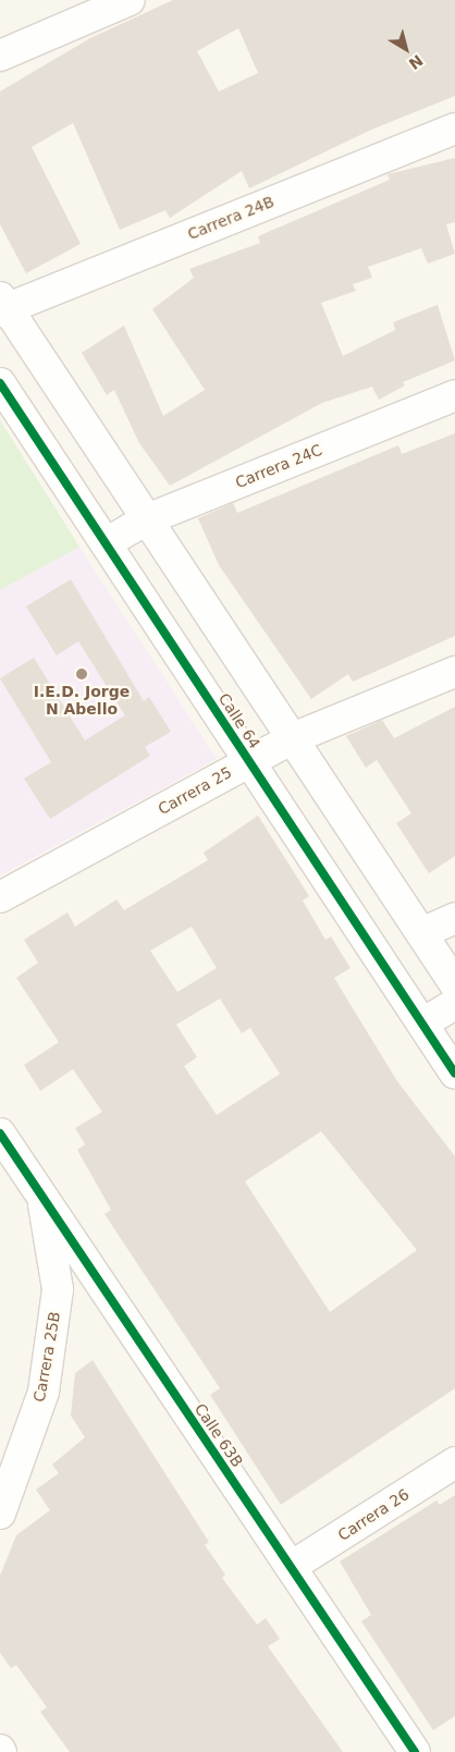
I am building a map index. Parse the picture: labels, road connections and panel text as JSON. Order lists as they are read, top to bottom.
{
  "streets": {
    "street": [
      "Carrera 24B",
      "Carrera 24C",
      "Calle 64",
      "Carrera 25",
      "Carrera 25B",
      "Calle 63B",
      "Carrera 26"
    ]
  },
  "crossings": [
    ["Carrera 24C", "Calle 64"],
    ["Calle 64", "Carrera 25"],
    ["Carrera 25B", "Calle 63B"],
    ["Calle 63B", "Carrera 26"]
  ],
  "places": ["I.E.D. Jorge N Abello"],
  "north": "bottom right"
}
